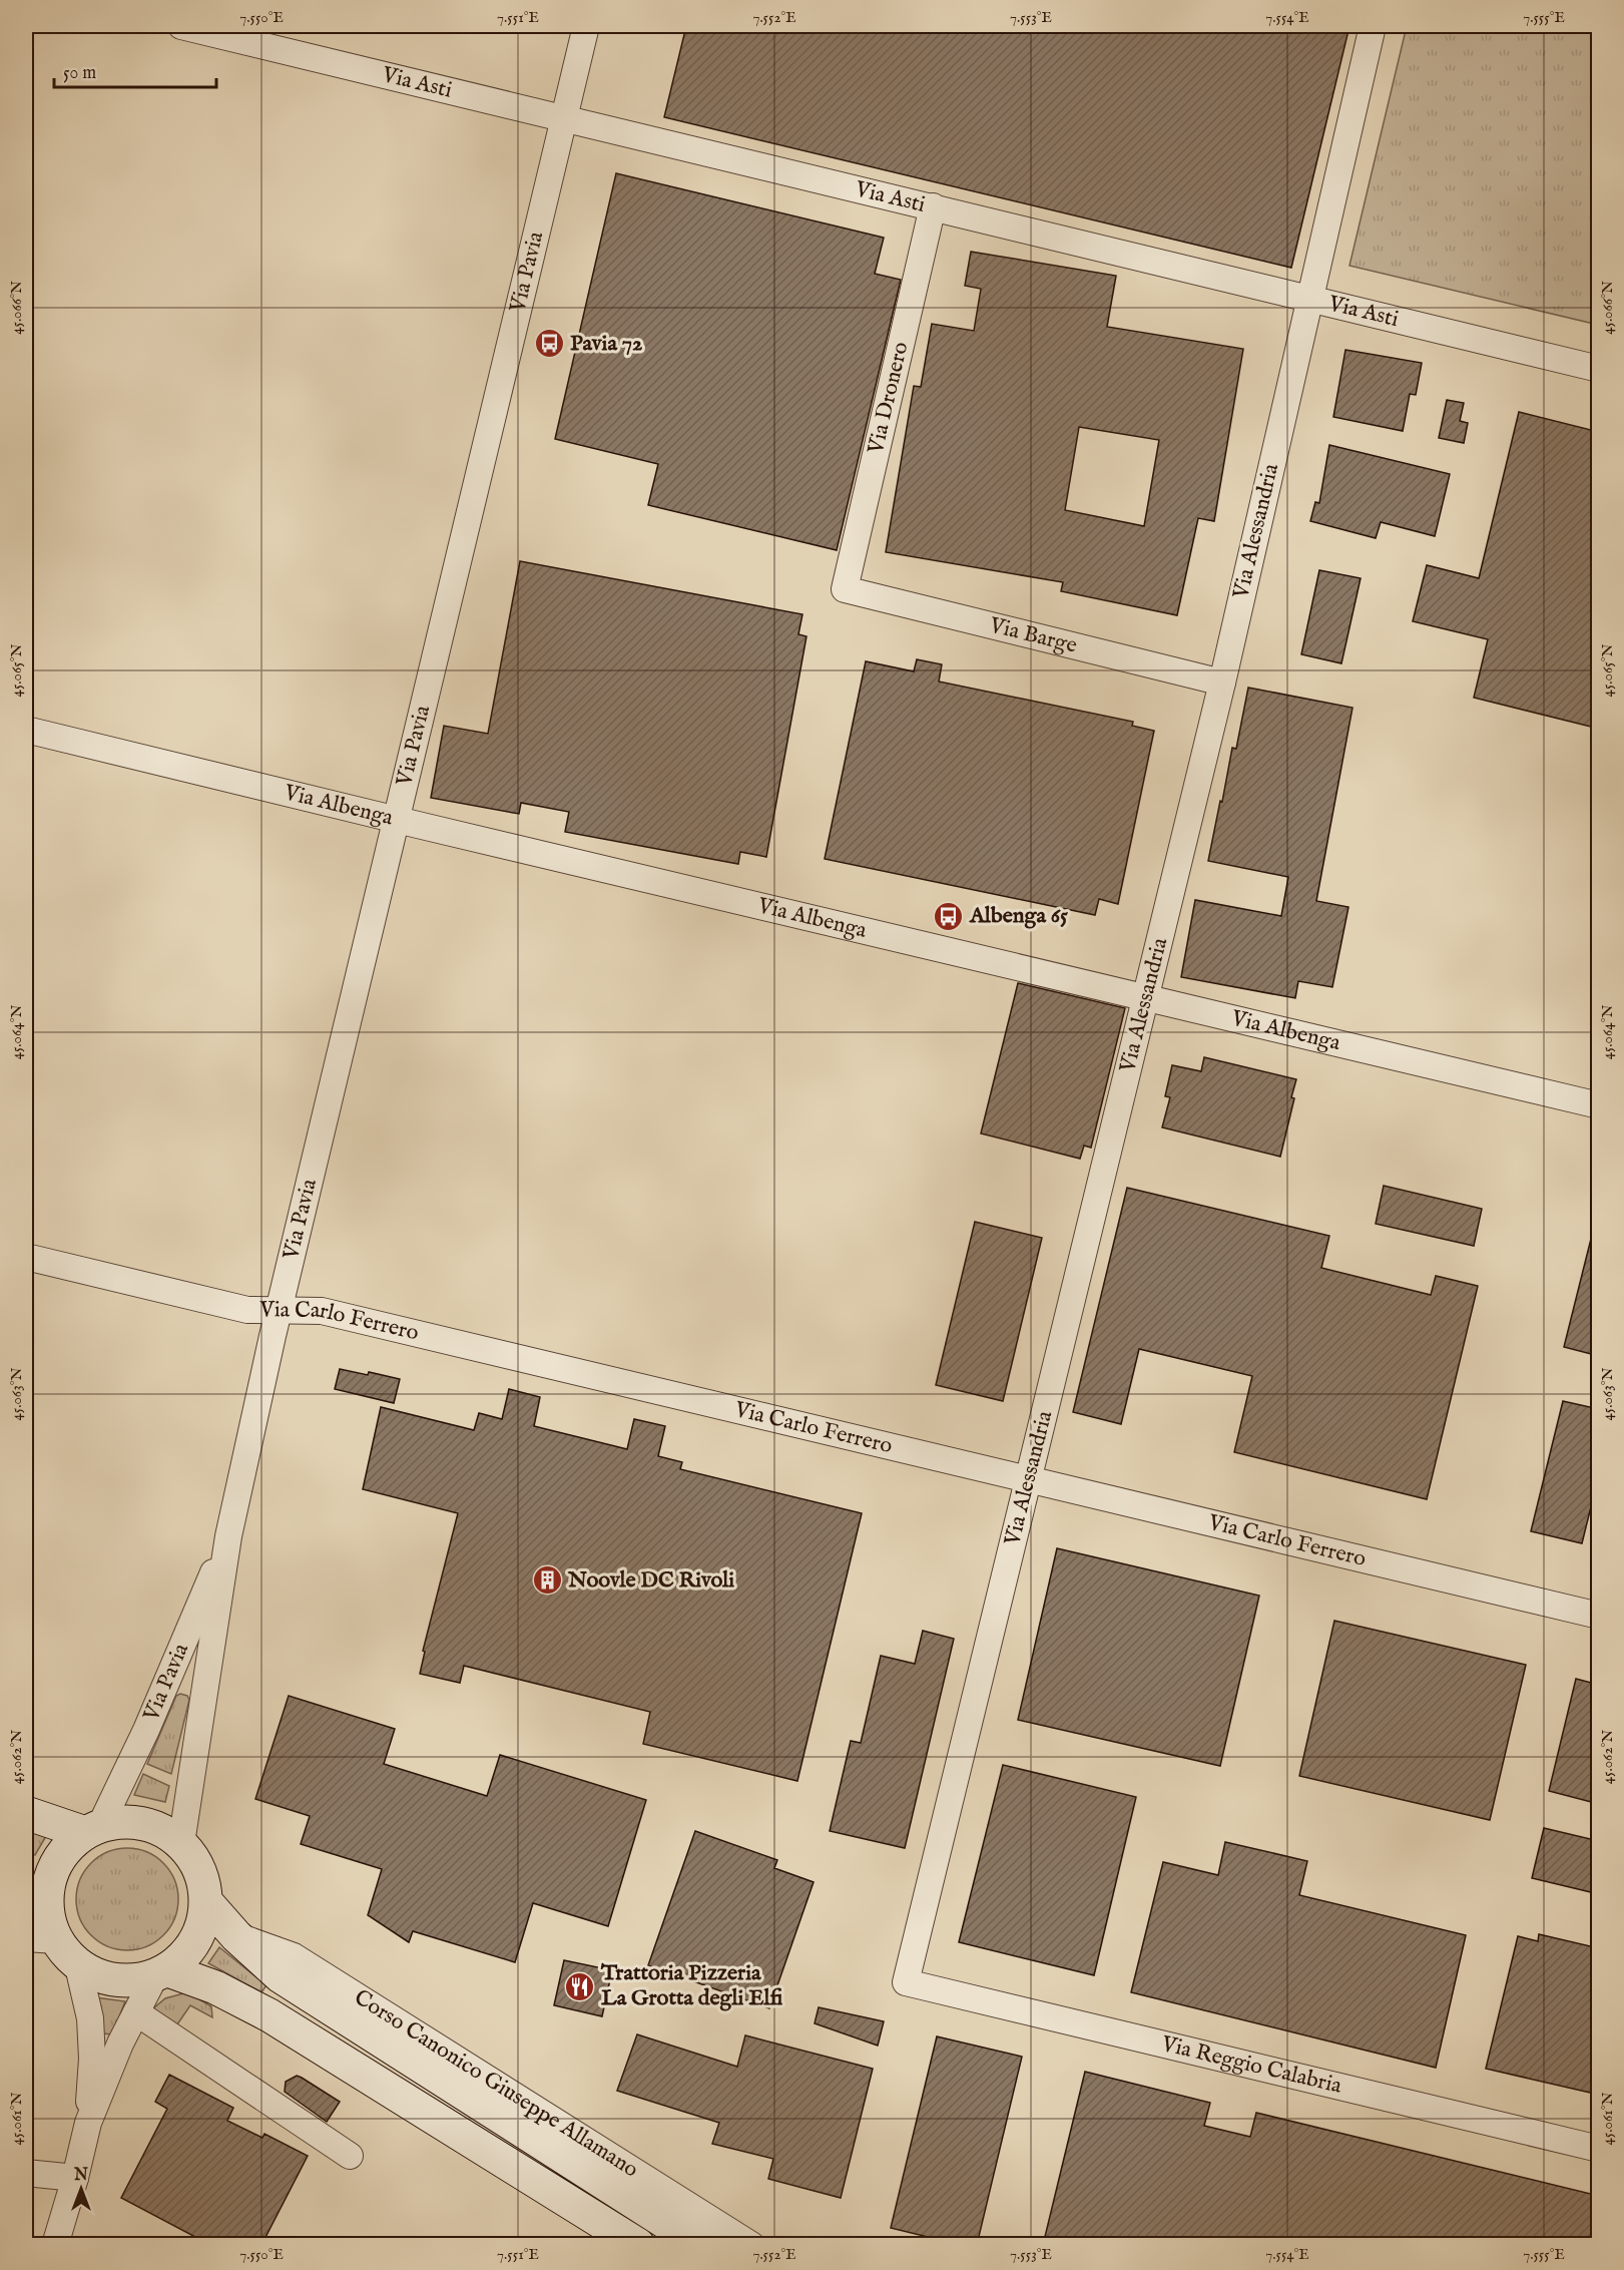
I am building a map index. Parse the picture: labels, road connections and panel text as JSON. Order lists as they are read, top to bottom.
{
  "streets": {
    "main road": ["Corso Canonico Giuseppe Allamano"],
    "street": [
      "Via Asti",
      "Via Pavia",
      "Via Dronero",
      "Via Alessandria",
      "Via Barge",
      "Via Albenga",
      "Via Carlo Ferrero",
      "Via Reggio Calabria"
    ]
  },
  "crossings": [
    ["Via Asti", "Via Pavia"],
    ["Via Asti", "Via Dronero"],
    ["Via Asti", "Via Alessandria"],
    ["Via Pavia", "Via Albenga"],
    ["Via Pavia", "Via Carlo Ferrero"],
    ["Via Pavia", "Corso Canonico Giuseppe Allamano"],
    ["Via Dronero", "Via Barge"],
    ["Via Alessandria", "Via Barge"],
    ["Via Alessandria", "Via Albenga"],
    ["Via Alessandria", "Via Carlo Ferrero"],
    ["Via Alessandria", "Via Reggio Calabria"]
  ],
  "places": {
    "bus stop": ["Pavia 72", "Albenga 65"],
    "building": ["Noovle DC Rivoli"],
    "restaurant": ["Trattoria Pizzeria La Grotta degli Elfi"]
  },
  "scale_bar": "50 m",
  "north": "top",
  "coordinates": [
    "7.550°E",
    "7.551°E",
    "7.552°E",
    "7.553°E",
    "7.554°E",
    "7.555°E",
    "45.066°N",
    "45.065°N",
    "45.064°N",
    "45.063°N",
    "45.062°N",
    "45.061°N"
  ]
}
